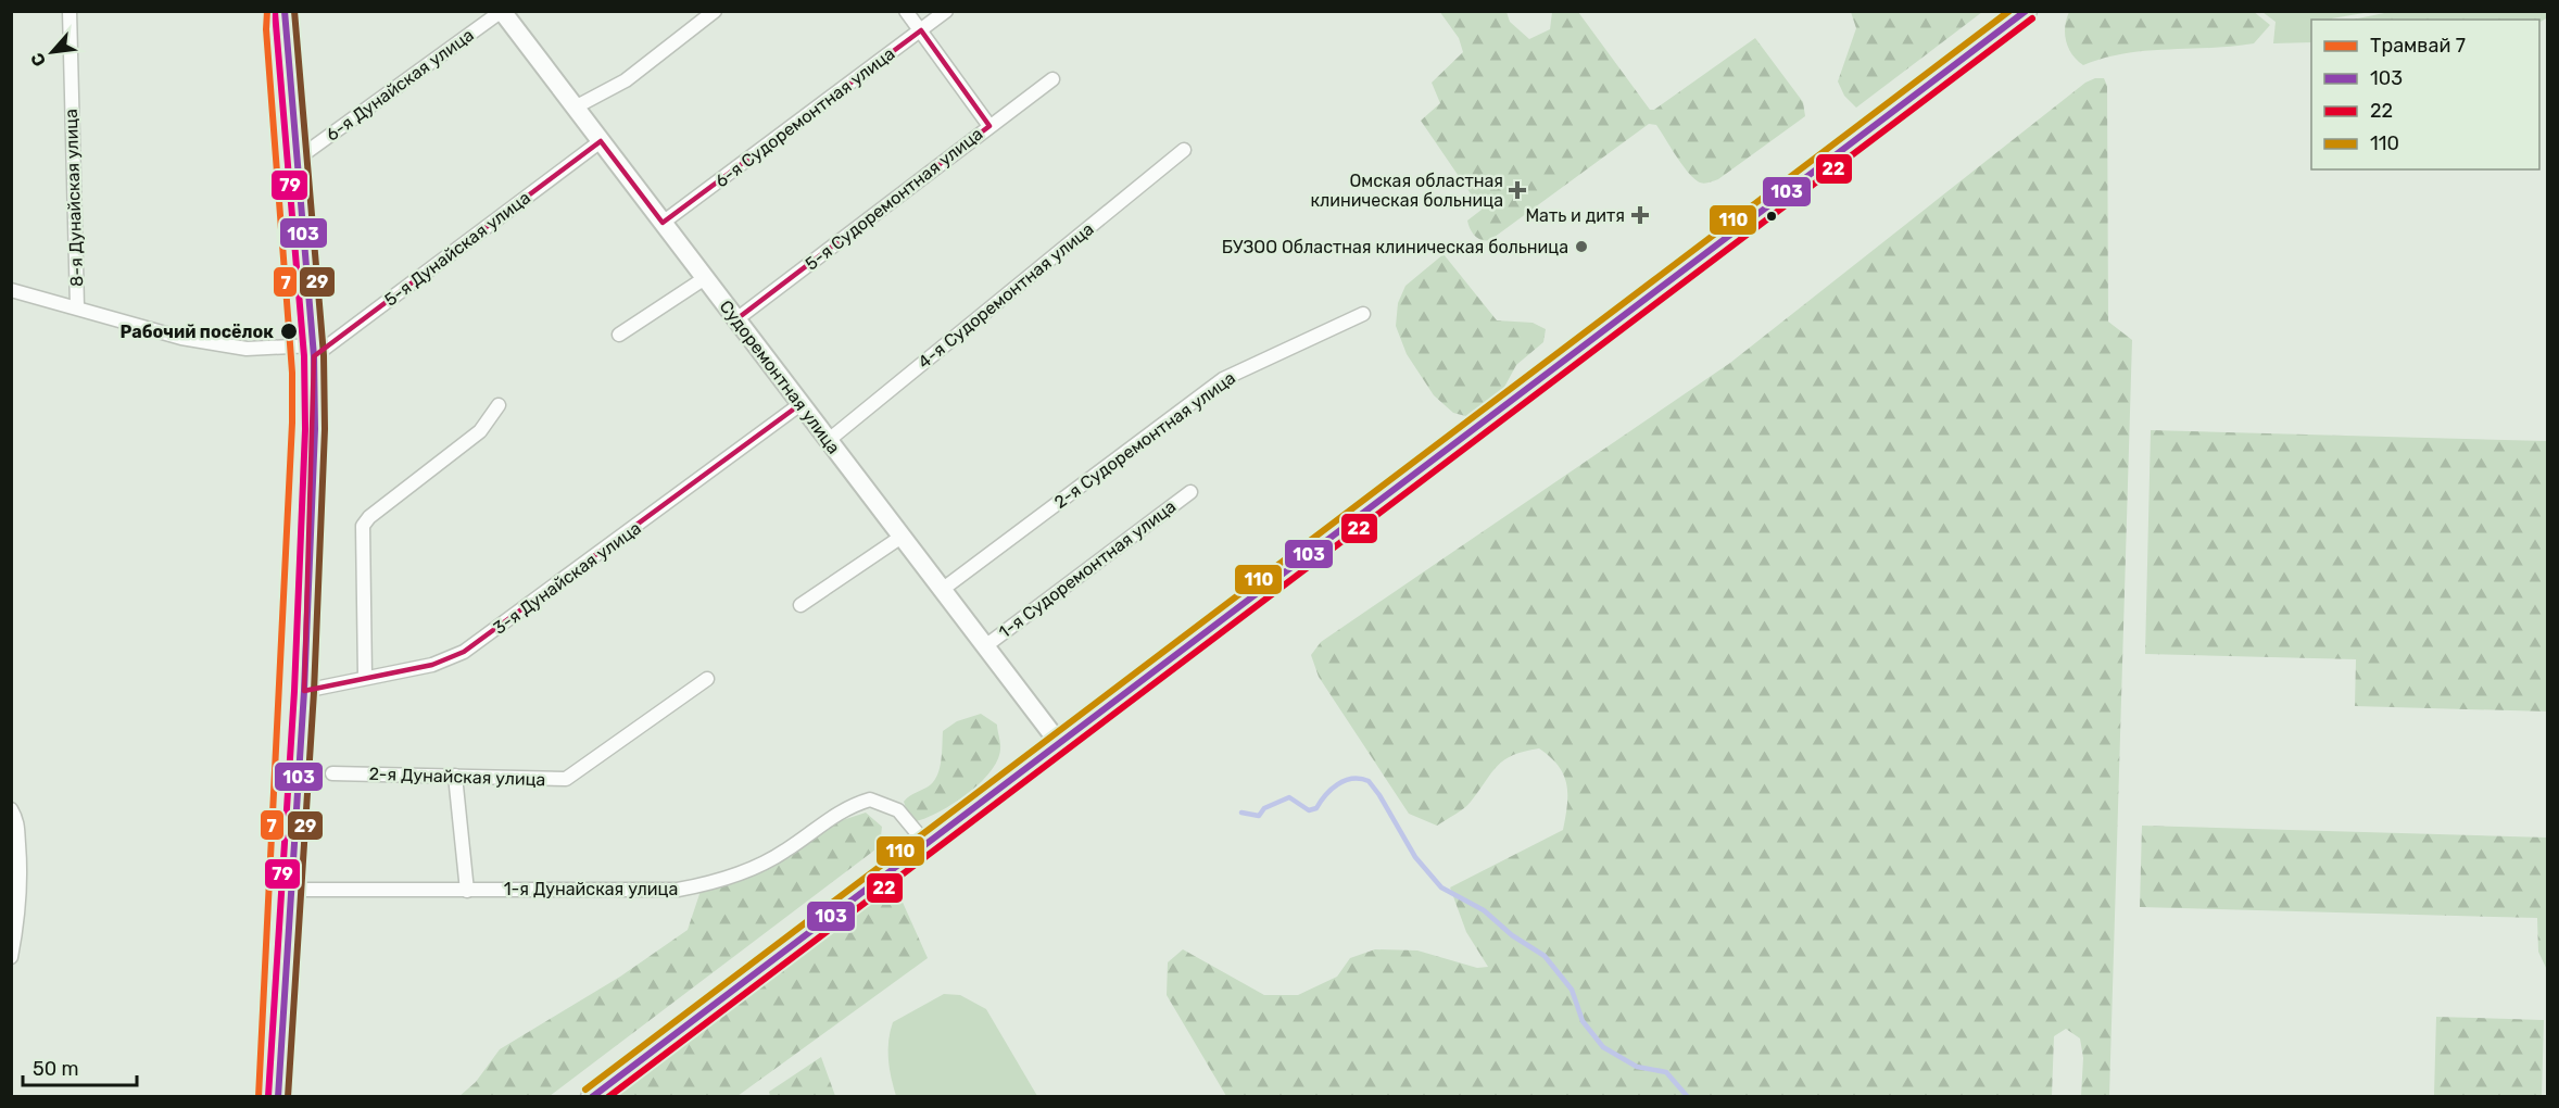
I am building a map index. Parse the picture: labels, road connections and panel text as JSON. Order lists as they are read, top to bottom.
{
  "streets": {
    "street": [
      "6-я Дунайская улица",
      "6-я Судоремонтная улица",
      "8-я Дунайская улица",
      "5-я Судоремонтная улица",
      "5-я Дунайская улица",
      "4-я Судоремонтная улица",
      "Судоремонтная улица",
      "2-я Судоремонтная улица",
      "1-я Судоремонтная улица",
      "3-я Дунайская улица",
      "2-я Дунайская улица",
      "1-я Дунайская улица"
    ]
  },
  "crossings": [
    ["6-я Дунайская улица", "Судоремонтная улица"],
    ["6-я Судоремонтная улица", "Судоремонтная улица"],
    ["5-я Судоремонтная улица", "Судоремонтная улица"],
    ["5-я Дунайская улица", "Судоремонтная улица"],
    ["4-я Судоремонтная улица", "Судоремонтная улица"],
    ["Судоремонтная улица", "2-я Судоремонтная улица"],
    ["Судоремонтная улица", "1-я Судоремонтная улица"],
    ["Судоремонтная улица", "3-я Дунайская улица"]
  ],
  "places": {
    "health": ["Омская областная клиническая больница", "Мать и дитя"],
    "other": ["БУЗОО Областная клиническая больница", "Рабочий посёлок"]
  },
  "lines": [
    "tram line 7",
    "transit line 103",
    "transit line 110",
    "transit line 29",
    "transit line 79",
    "transit line 22"
  ],
  "legend": [
    "Трамвай 7",
    "103",
    "22",
    "110"
  ],
  "scale_bar": "50 m",
  "north": "bottom left"
}
